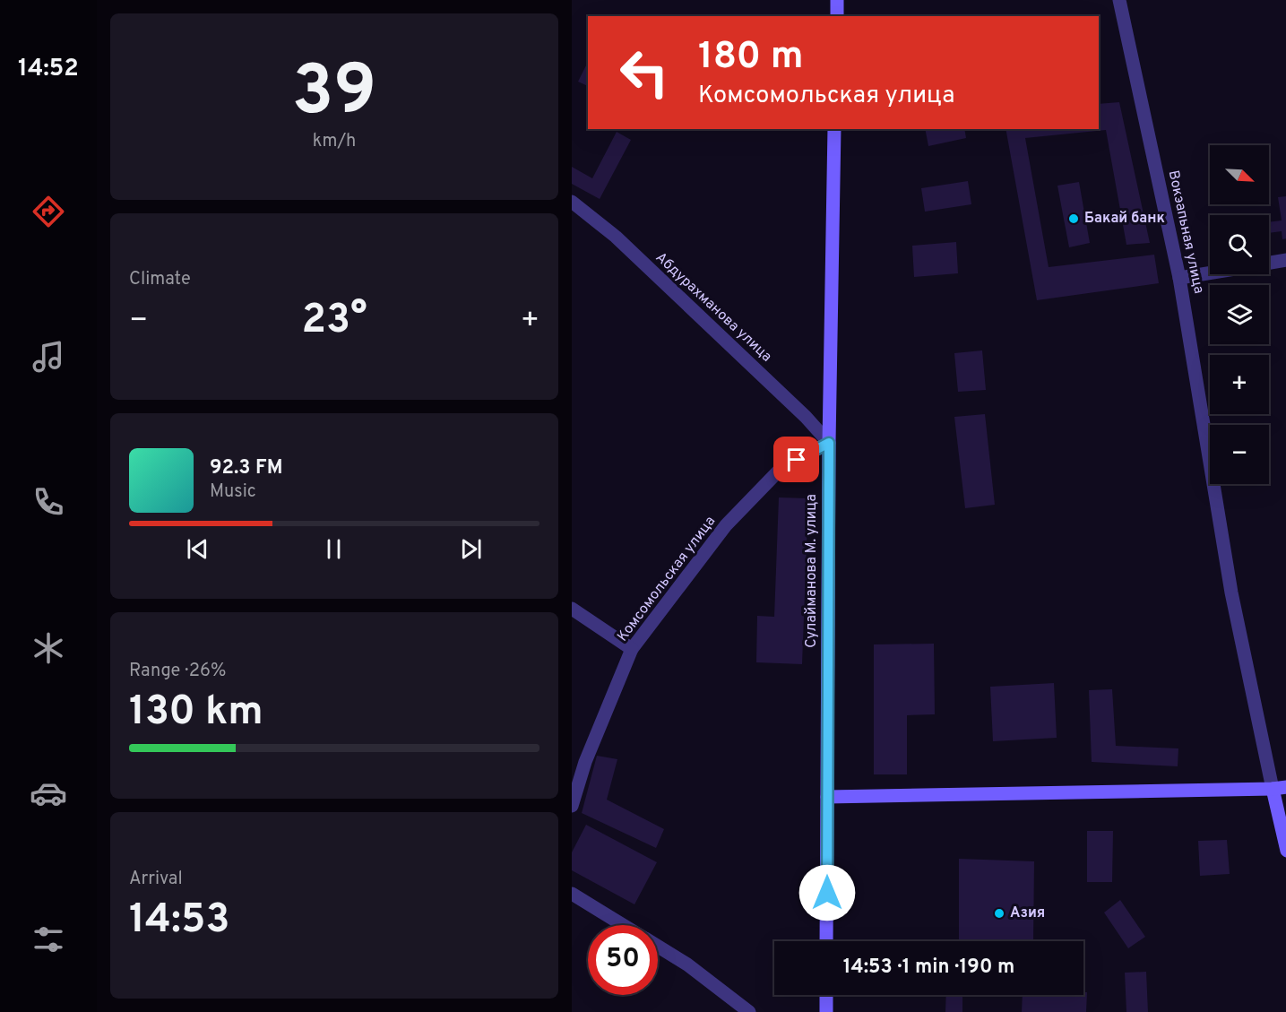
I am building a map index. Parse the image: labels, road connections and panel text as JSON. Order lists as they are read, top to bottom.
{
  "streets": {
    "main road": ["Сулайманова М. улица"],
    "street": ["Вокэапьная улица", "Абдурахманова улица", "Комсомольская улица"]
  },
  "crossings": [
    ["Абдурахманова улица", "Сулайманова М. улица"],
    ["Абдурахманова улица", "Комсомольская улица"],
    ["Сулайманова М. улица", "Комсомольская улица"]
  ],
  "places": ["Бакай банк", "Азия"],
  "north": "bottom right",
  "page": {
    "tabs": "14:52",
    "tile": [
      ["39", "km/h"],
      "Climate",
      ["Range · 26%", "130 km"],
      ["Arrival", "14:53"]
    ],
    "turn": ["180 m", "Комсомольская улица"],
    "map_buttons": ["+", "−"],
    "heat": ["−", "23°", "+"],
    "song": ["92.3 FM", "Music"],
    "limit": "50",
    "trip": "14:53 · 1 min · 190 m"
  }
}
